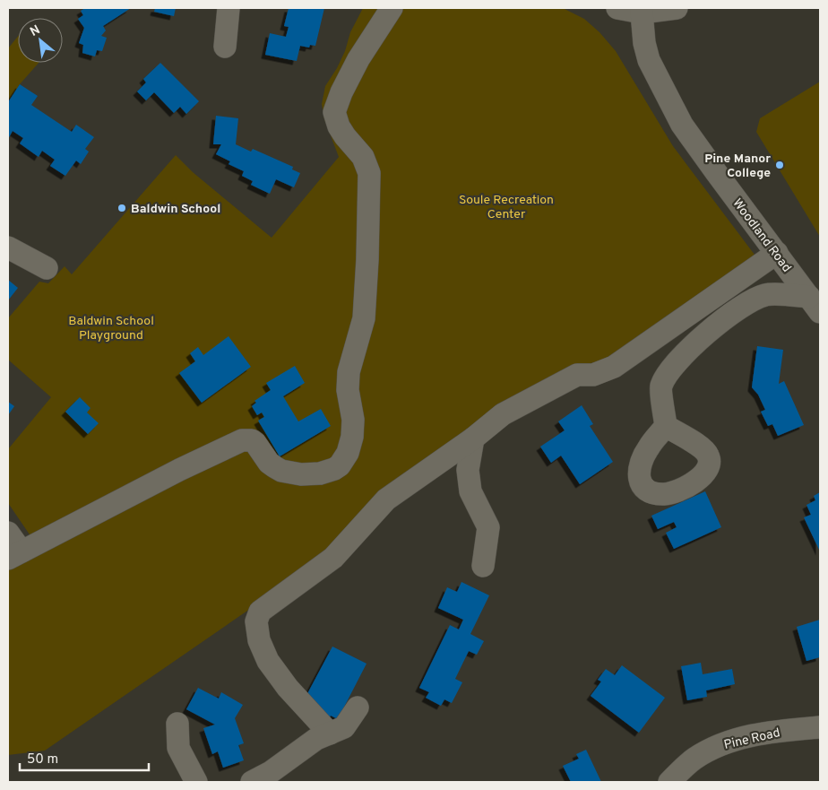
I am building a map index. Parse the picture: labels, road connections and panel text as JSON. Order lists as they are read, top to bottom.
{
  "streets": {
    "street": ["Woodland Road", "Pine Road"]
  },
  "parks": ["Soule Recreation Center", "Baldwin School Playground"],
  "places": ["Pine Manor College", "Baldwin School"],
  "scale_bar": "50 m",
  "north": "top left"
}
